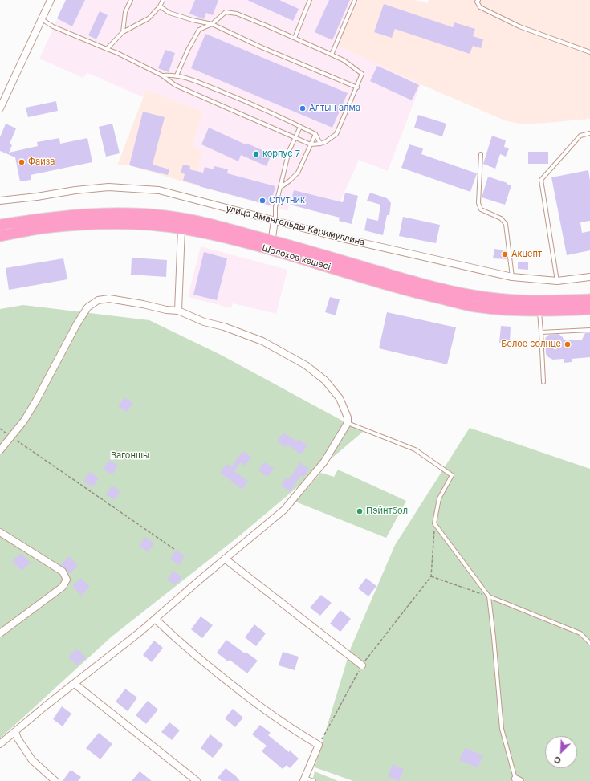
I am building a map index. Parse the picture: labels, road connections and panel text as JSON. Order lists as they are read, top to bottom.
{
  "streets": {
    "highway": ["Шолохов көшесі"],
    "street": ["улица Амангельды Каримуллина"]
  },
  "parks": ["Вагоншы"],
  "places": [
    "Алтын алма",
    "корпус 7",
    "Фаиза",
    "Спутник",
    "Акцепт",
    "Белое солнце",
    "Пэйнтбол"
  ],
  "north": "bottom left"
}
